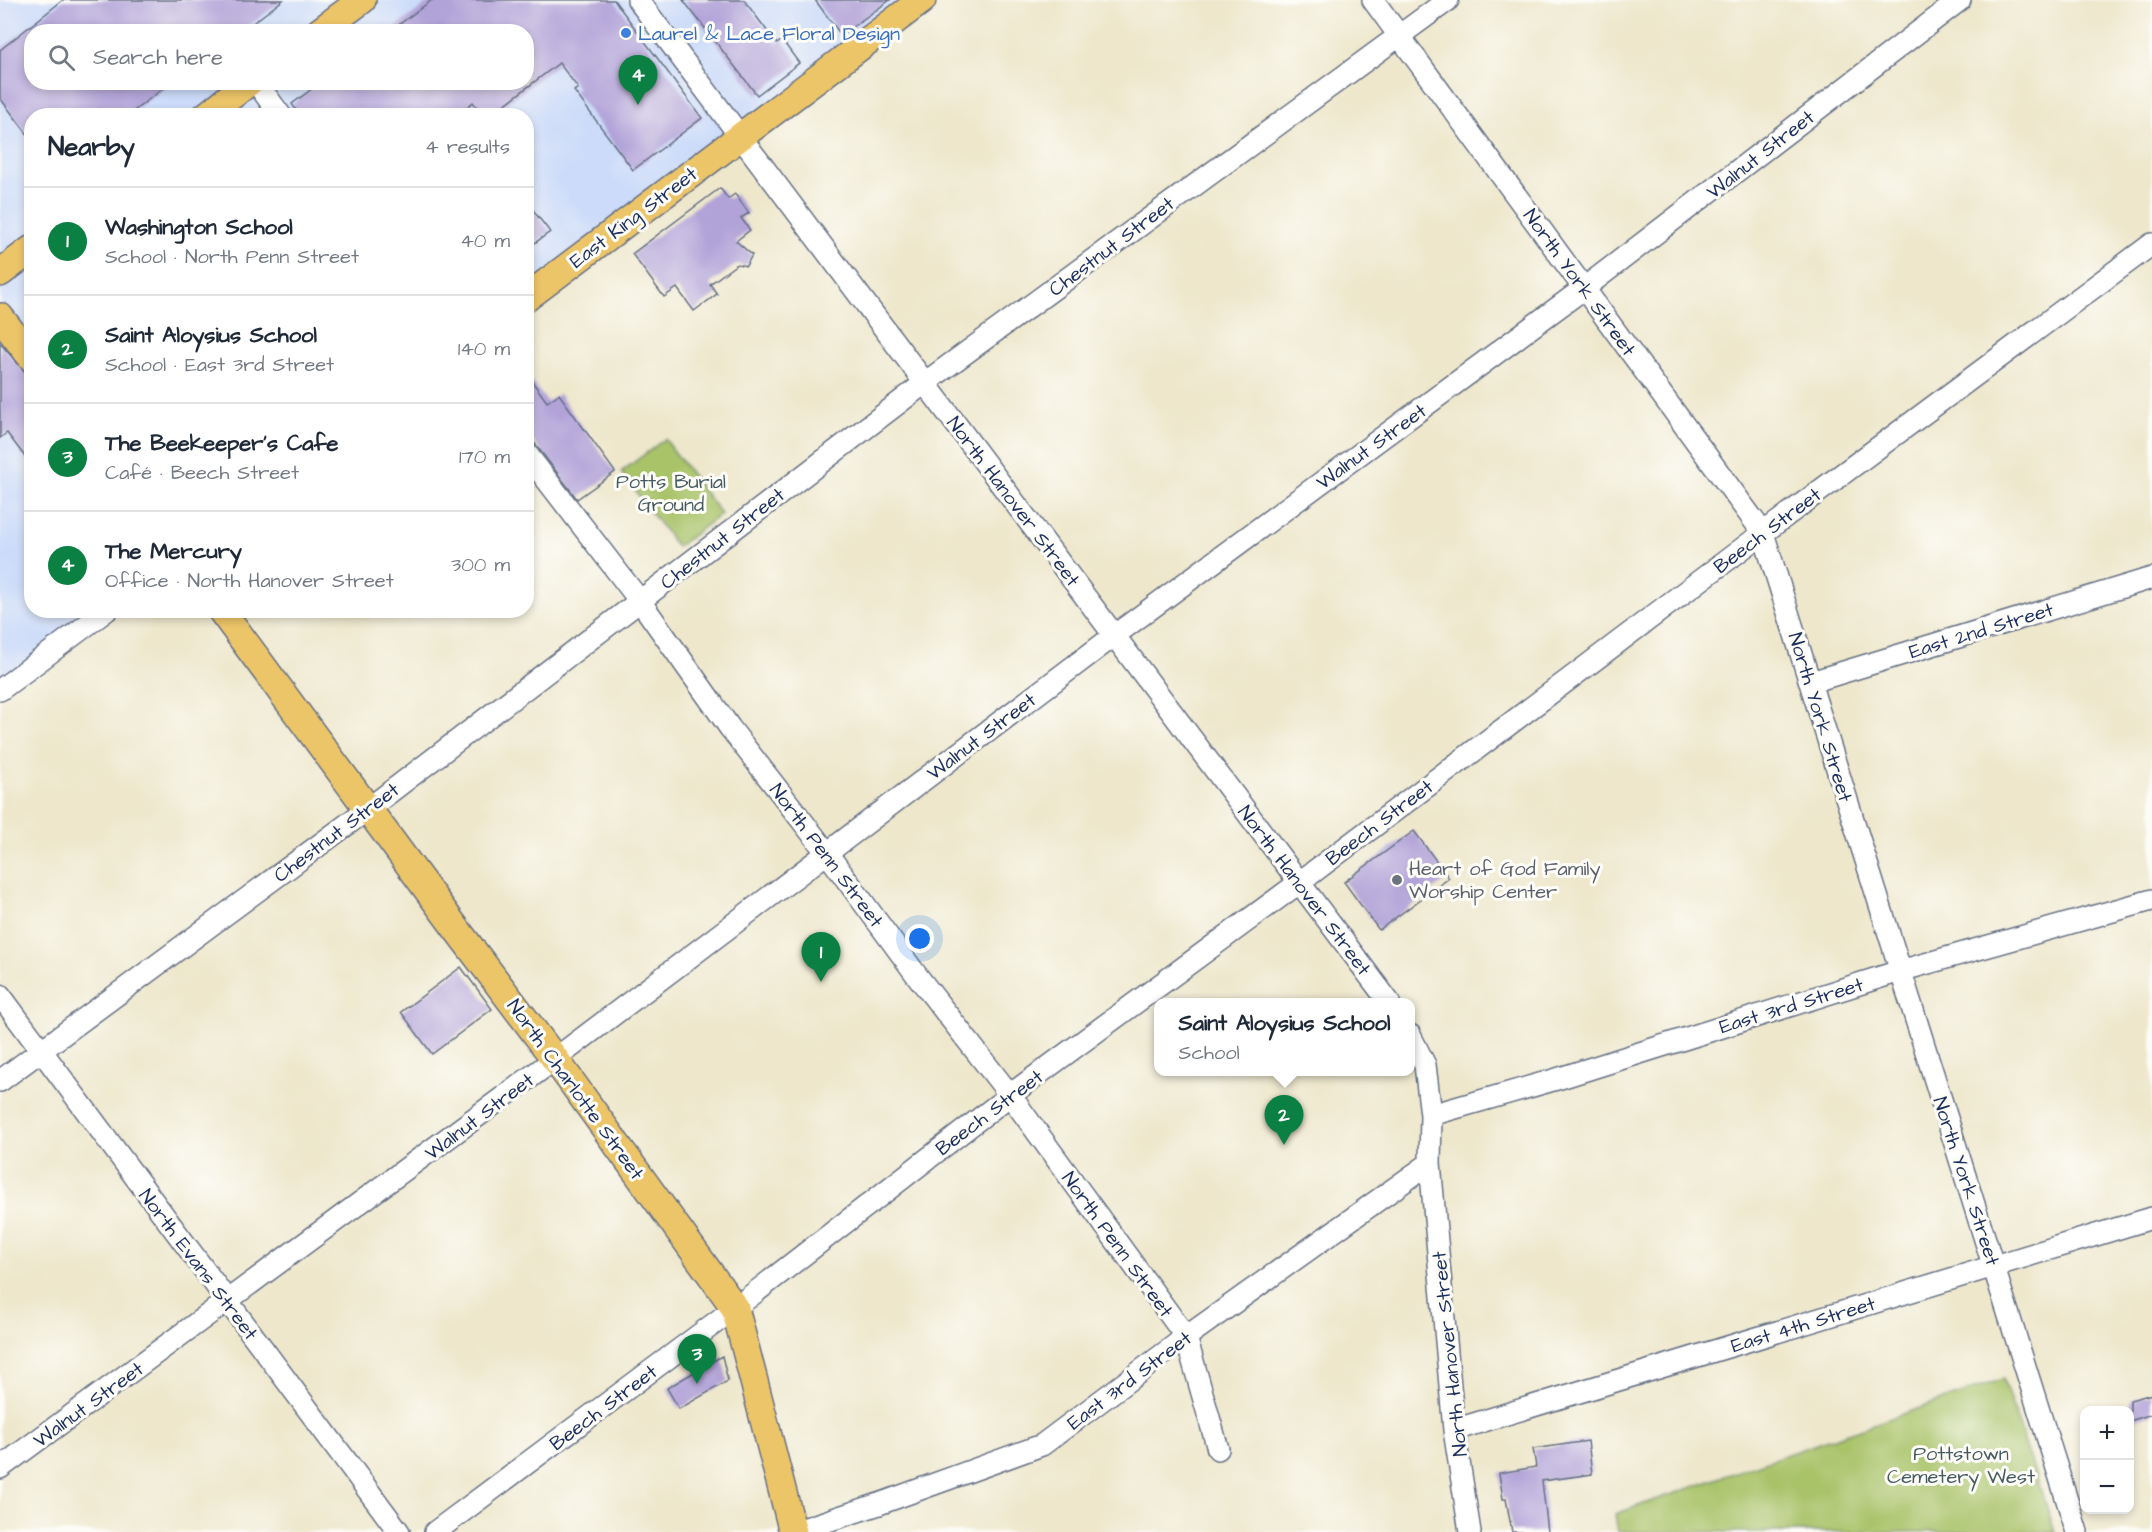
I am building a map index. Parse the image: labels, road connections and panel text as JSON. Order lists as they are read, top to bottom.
{
  "streets": {
    "main road": ["East King Street", "North Charlotte Street"],
    "street": [
      "Walnut Street",
      "Chestnut Street",
      "North York Street",
      "North Hanover Street",
      "Beech Street",
      "East 2nd Street",
      "North Penn Street",
      "East 3rd Street",
      "North Evans Street",
      "East 4th Street"
    ]
  },
  "crossings": [
    ["Walnut Street", "North York Street"],
    ["Walnut Street", "North Hanover Street"],
    ["Walnut Street", "North Penn Street"],
    ["Walnut Street", "North Charlotte Street"],
    ["Walnut Street", "North Evans Street"],
    ["East King Street", "North Hanover Street"],
    ["Chestnut Street", "North York Street"],
    ["Chestnut Street", "North Hanover Street"],
    ["Chestnut Street", "North Penn Street"],
    ["Chestnut Street", "North Charlotte Street"],
    ["Chestnut Street", "North Evans Street"],
    ["North York Street", "Beech Street"],
    ["North York Street", "East 2nd Street"],
    ["North York Street", "East 3rd Street"],
    ["North York Street", "East 4th Street"],
    ["North Hanover Street", "Beech Street"],
    ["North Hanover Street", "East 3rd Street"],
    ["North Hanover Street", "East 4th Street"],
    ["Beech Street", "North Penn Street"],
    ["Beech Street", "North Charlotte Street"],
    ["North Penn Street", "East 3rd Street"],
    ["East 3rd Street", "North Charlotte Street"]
  ],
  "parks": ["Potts Burial Ground", "Pottstown Cemetery West"],
  "places": ["Laurel & Lace Floral Design", "Heart of God Family Worship Center"],
  "page": {
    "search": "Search here",
    "pins": [
      "4",
      "1",
      "2",
      "3"
    ],
    "heading": ["Nearby", "4 results"],
    "list": [
      {
        "mark": "1",
        "name": "Washington School",
        "note": "School · North Penn Street",
        "value": "40 m"
      },
      {
        "mark": "2",
        "name": "Saint Aloysius School",
        "note": "School · East 3rd Street",
        "value": "140 m"
      },
      {
        "mark": "3",
        "name": "The Beekeeper's Cafe",
        "note": "Café · Beech Street",
        "value": "170 m"
      },
      {
        "mark": "4",
        "name": "The Mercury",
        "note": "Office · North Hanover Street",
        "value": "300 m"
      }
    ],
    "popup": ["Saint Aloysius School", "School"],
    "map_buttons": ["+", "−"]
  }
}
